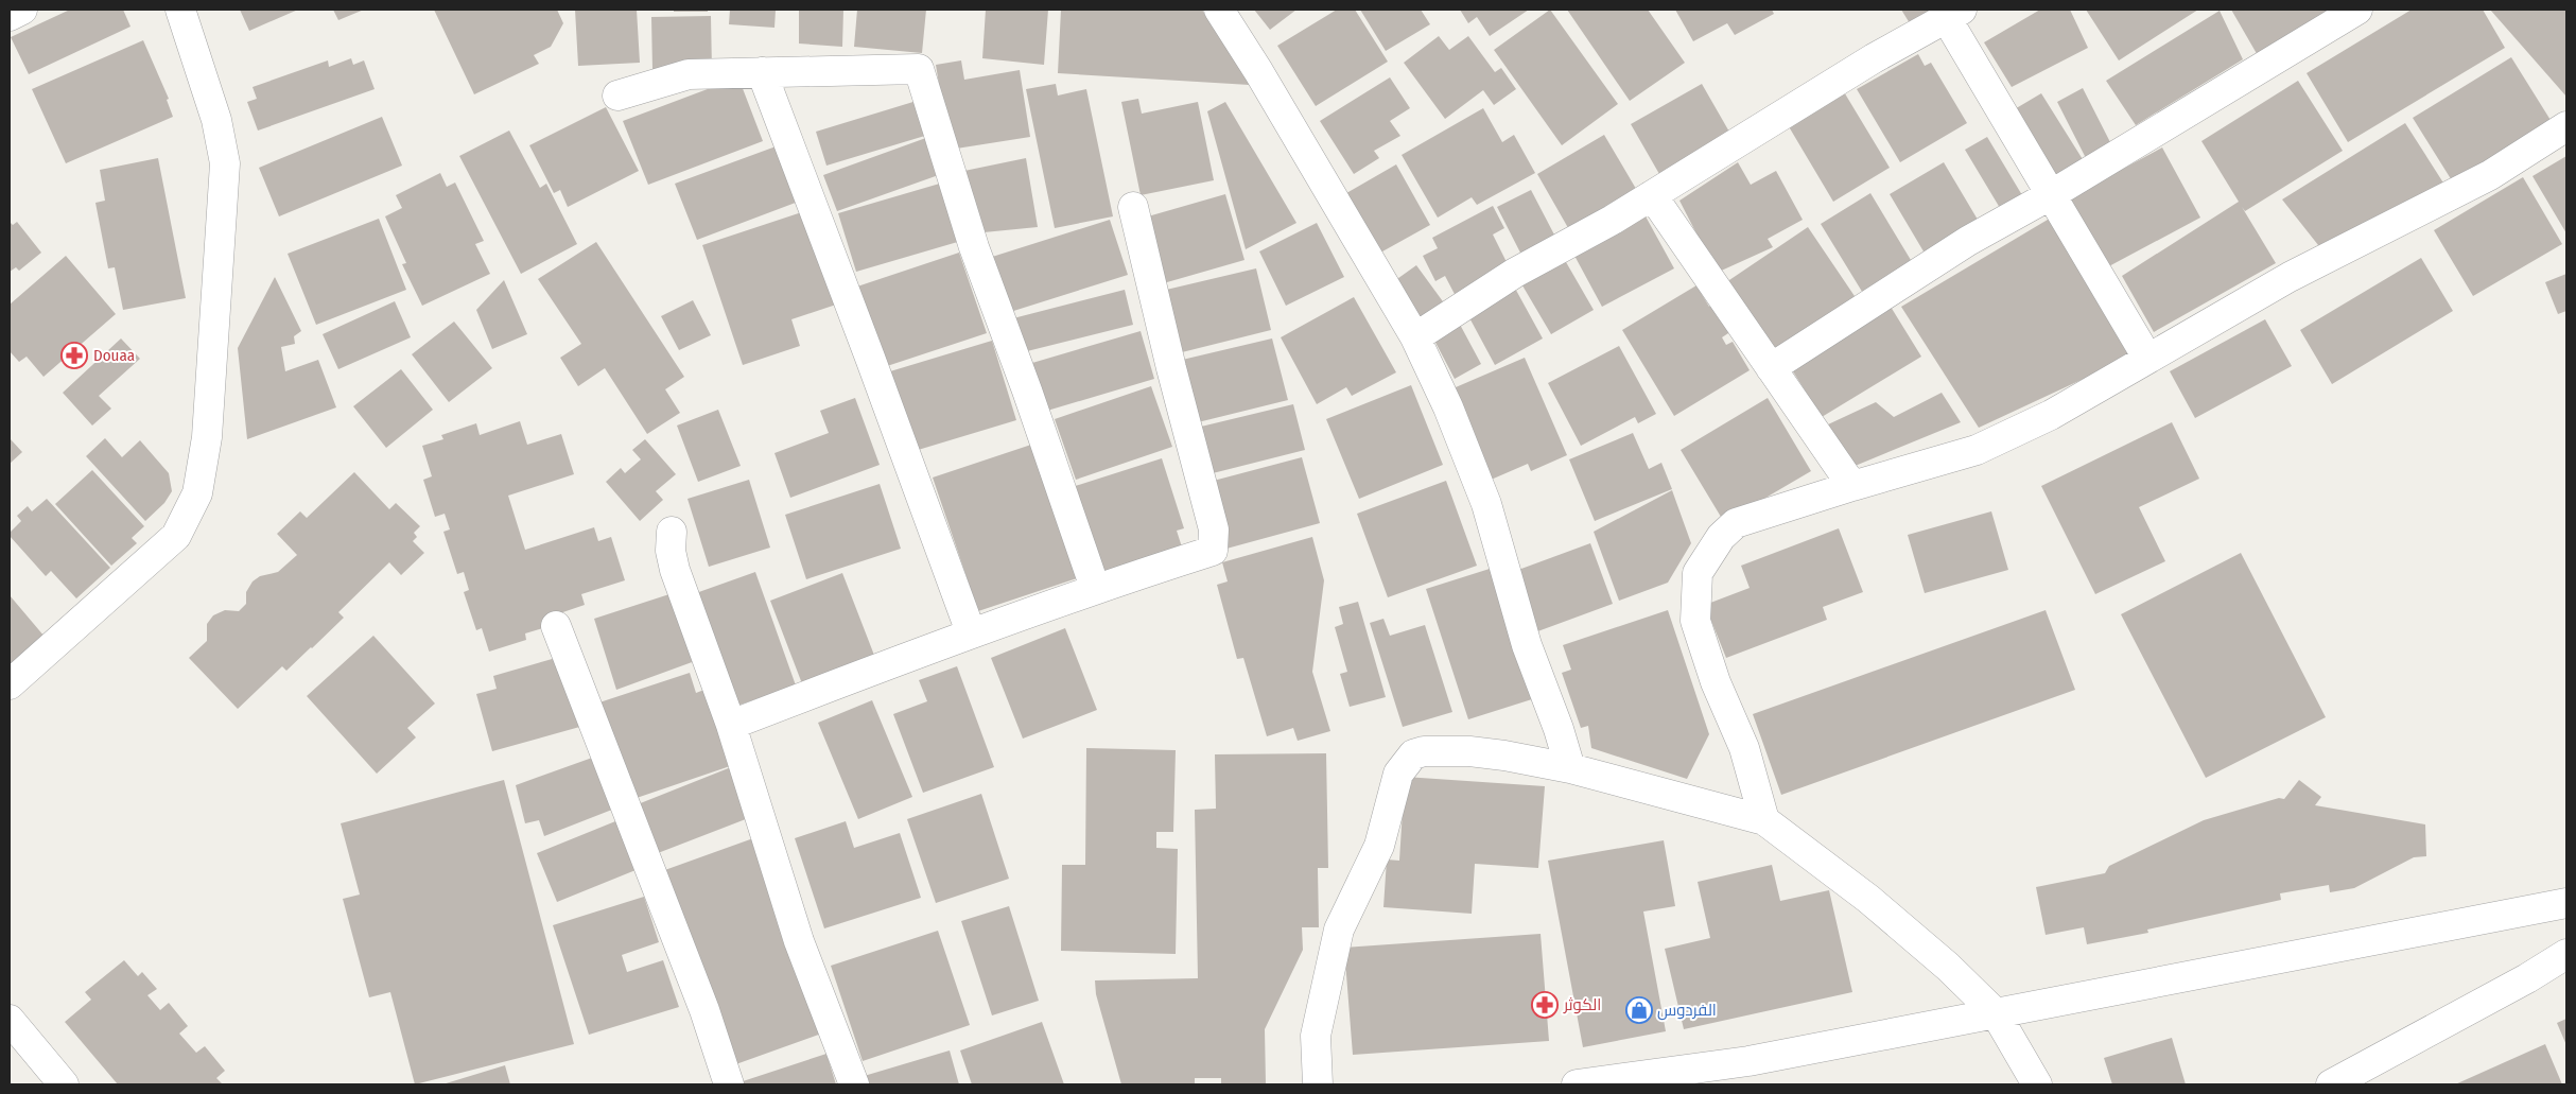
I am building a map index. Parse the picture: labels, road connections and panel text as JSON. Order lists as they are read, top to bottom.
{
  "places": {
    "pharmacy": ["Douaa", "الكوثر"],
    "shop": ["الفردوس"]
  }
}
